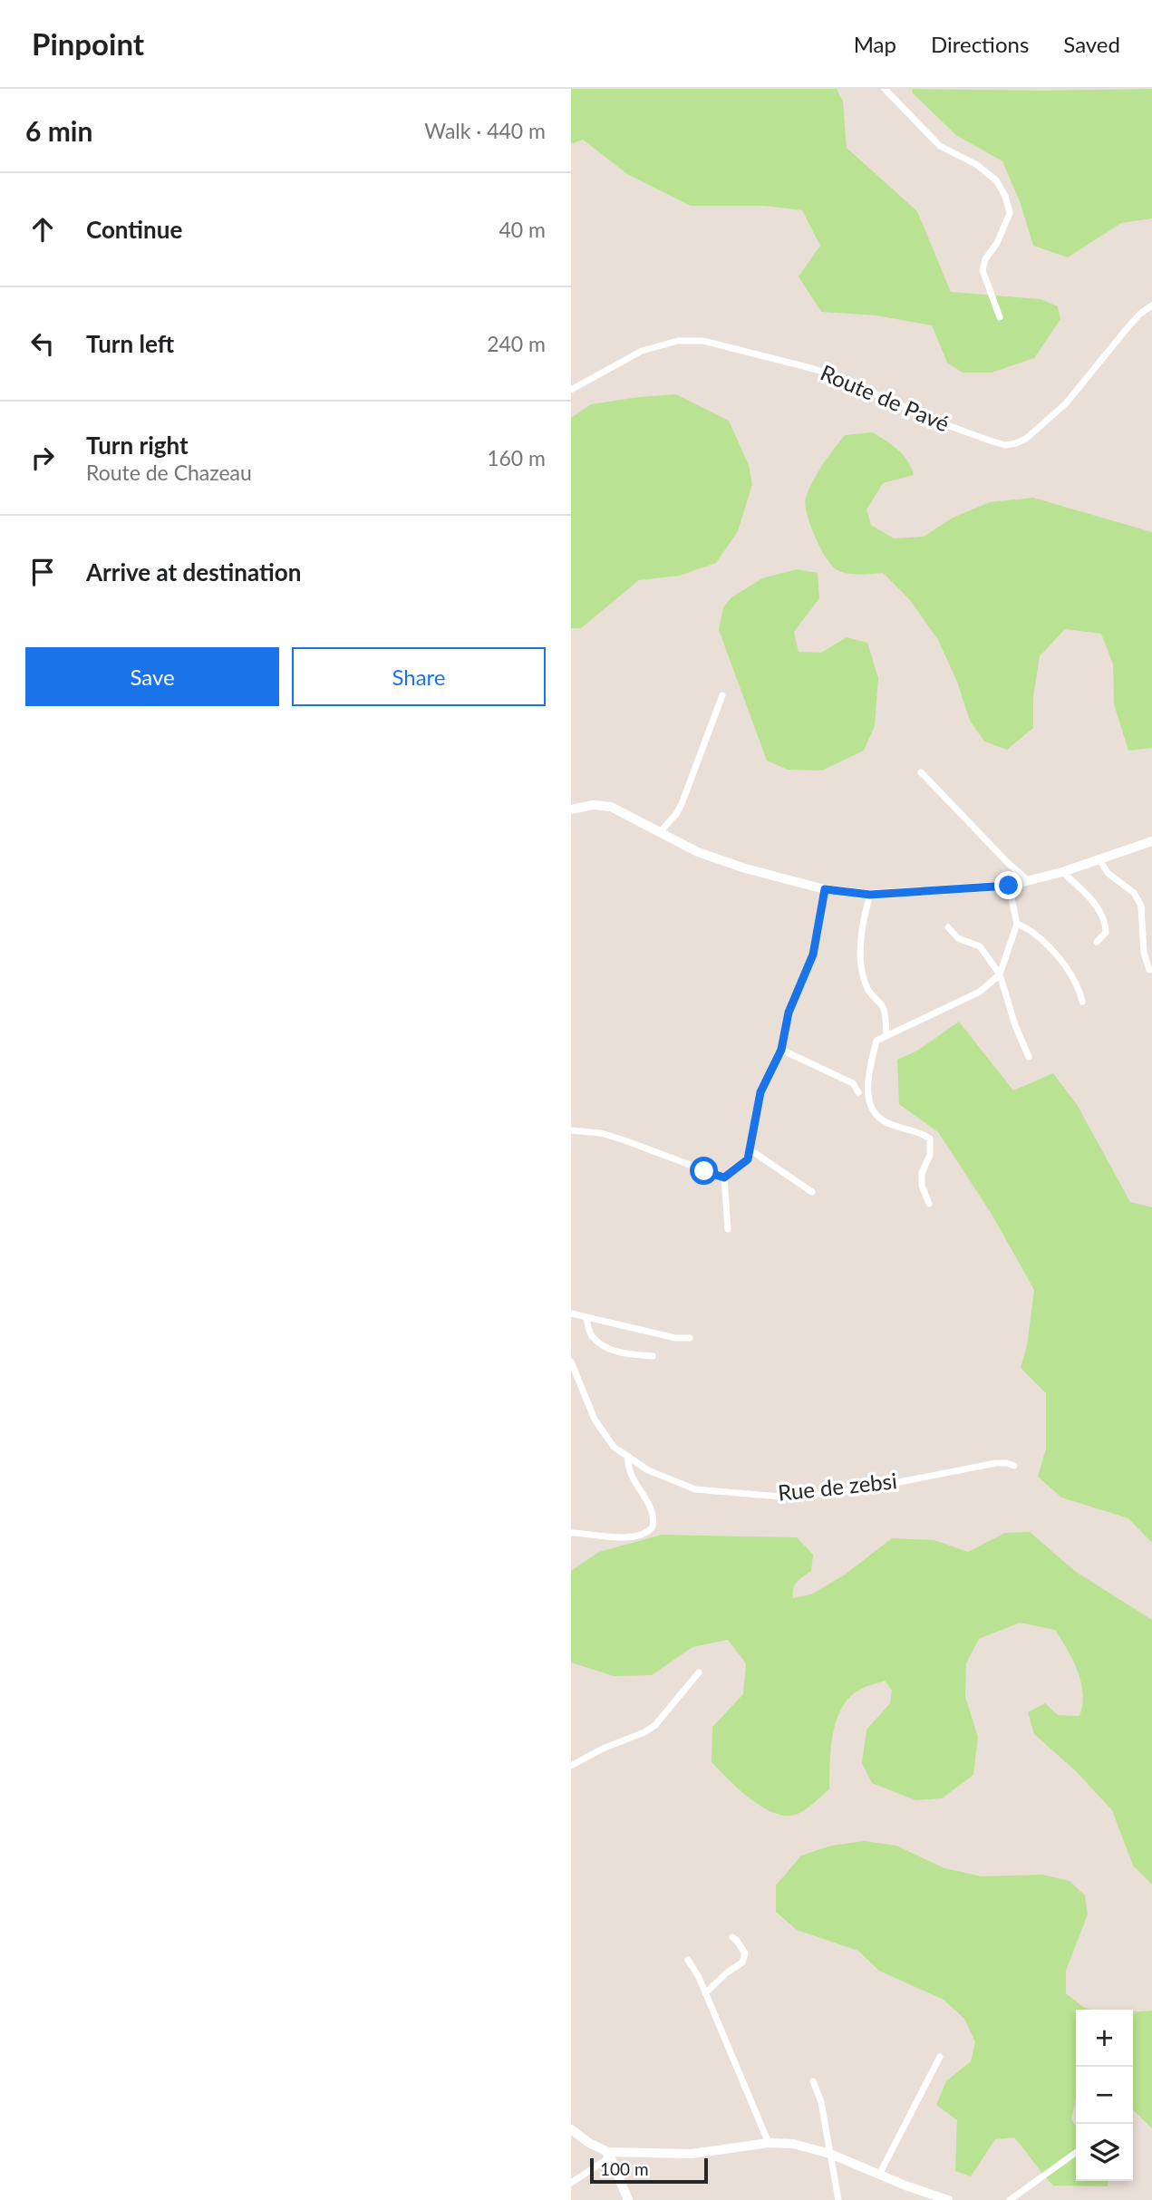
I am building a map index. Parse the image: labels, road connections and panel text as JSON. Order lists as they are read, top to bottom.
{
  "streets": {
    "street": ["Route de Pavé", "Rue de zebsi"]
  },
  "scale_bar": "100 m",
  "page": {
    "header": "Pinpoint",
    "nav": ["Map", "Directions", "Saved"],
    "heading": ["6 min", "Walk · 440 m"],
    "list": [
      ["Continue", "40 m"],
      ["Turn left", "240 m"],
      ["Turn right", "Route de Chazeau", "160 m"],
      "Arrive at destination"
    ],
    "buttons": ["Save", "Share"],
    "map_buttons": ["+", "−"],
    "scale": "100 m"
  }
}
